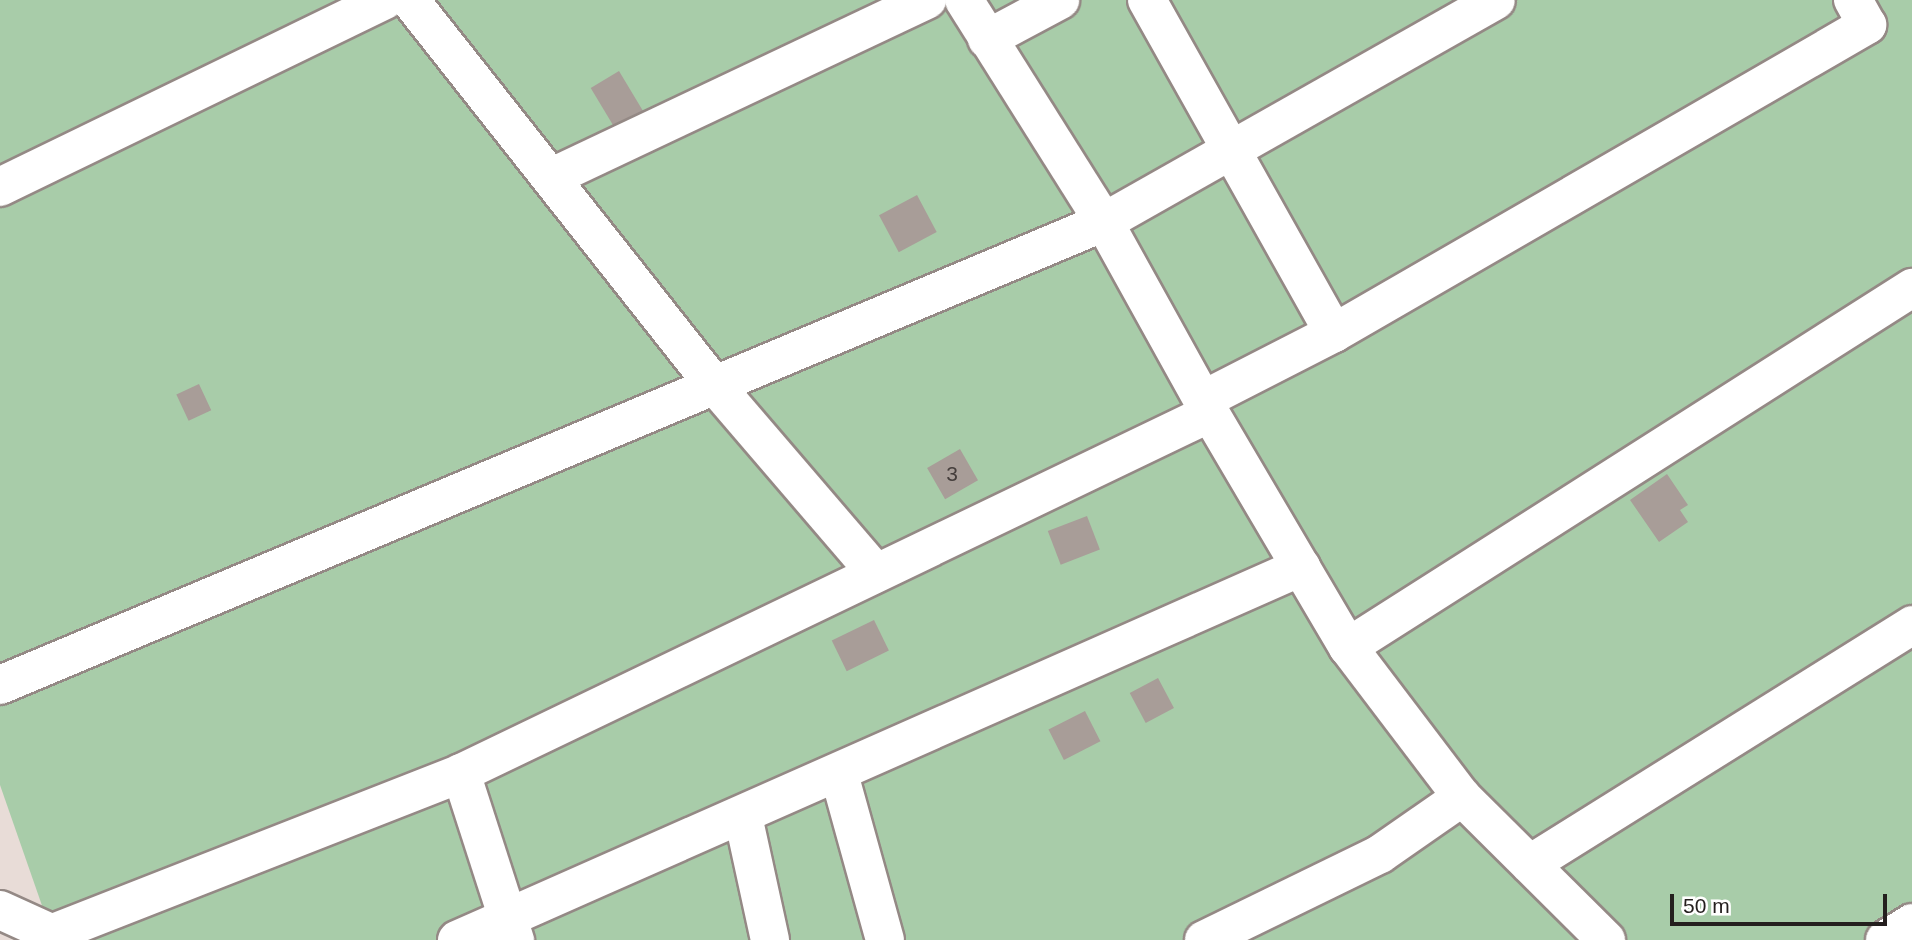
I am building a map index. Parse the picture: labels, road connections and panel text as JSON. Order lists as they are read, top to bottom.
{
  "house_numbers": ["3"],
  "scale_bar": "50 m"
}
